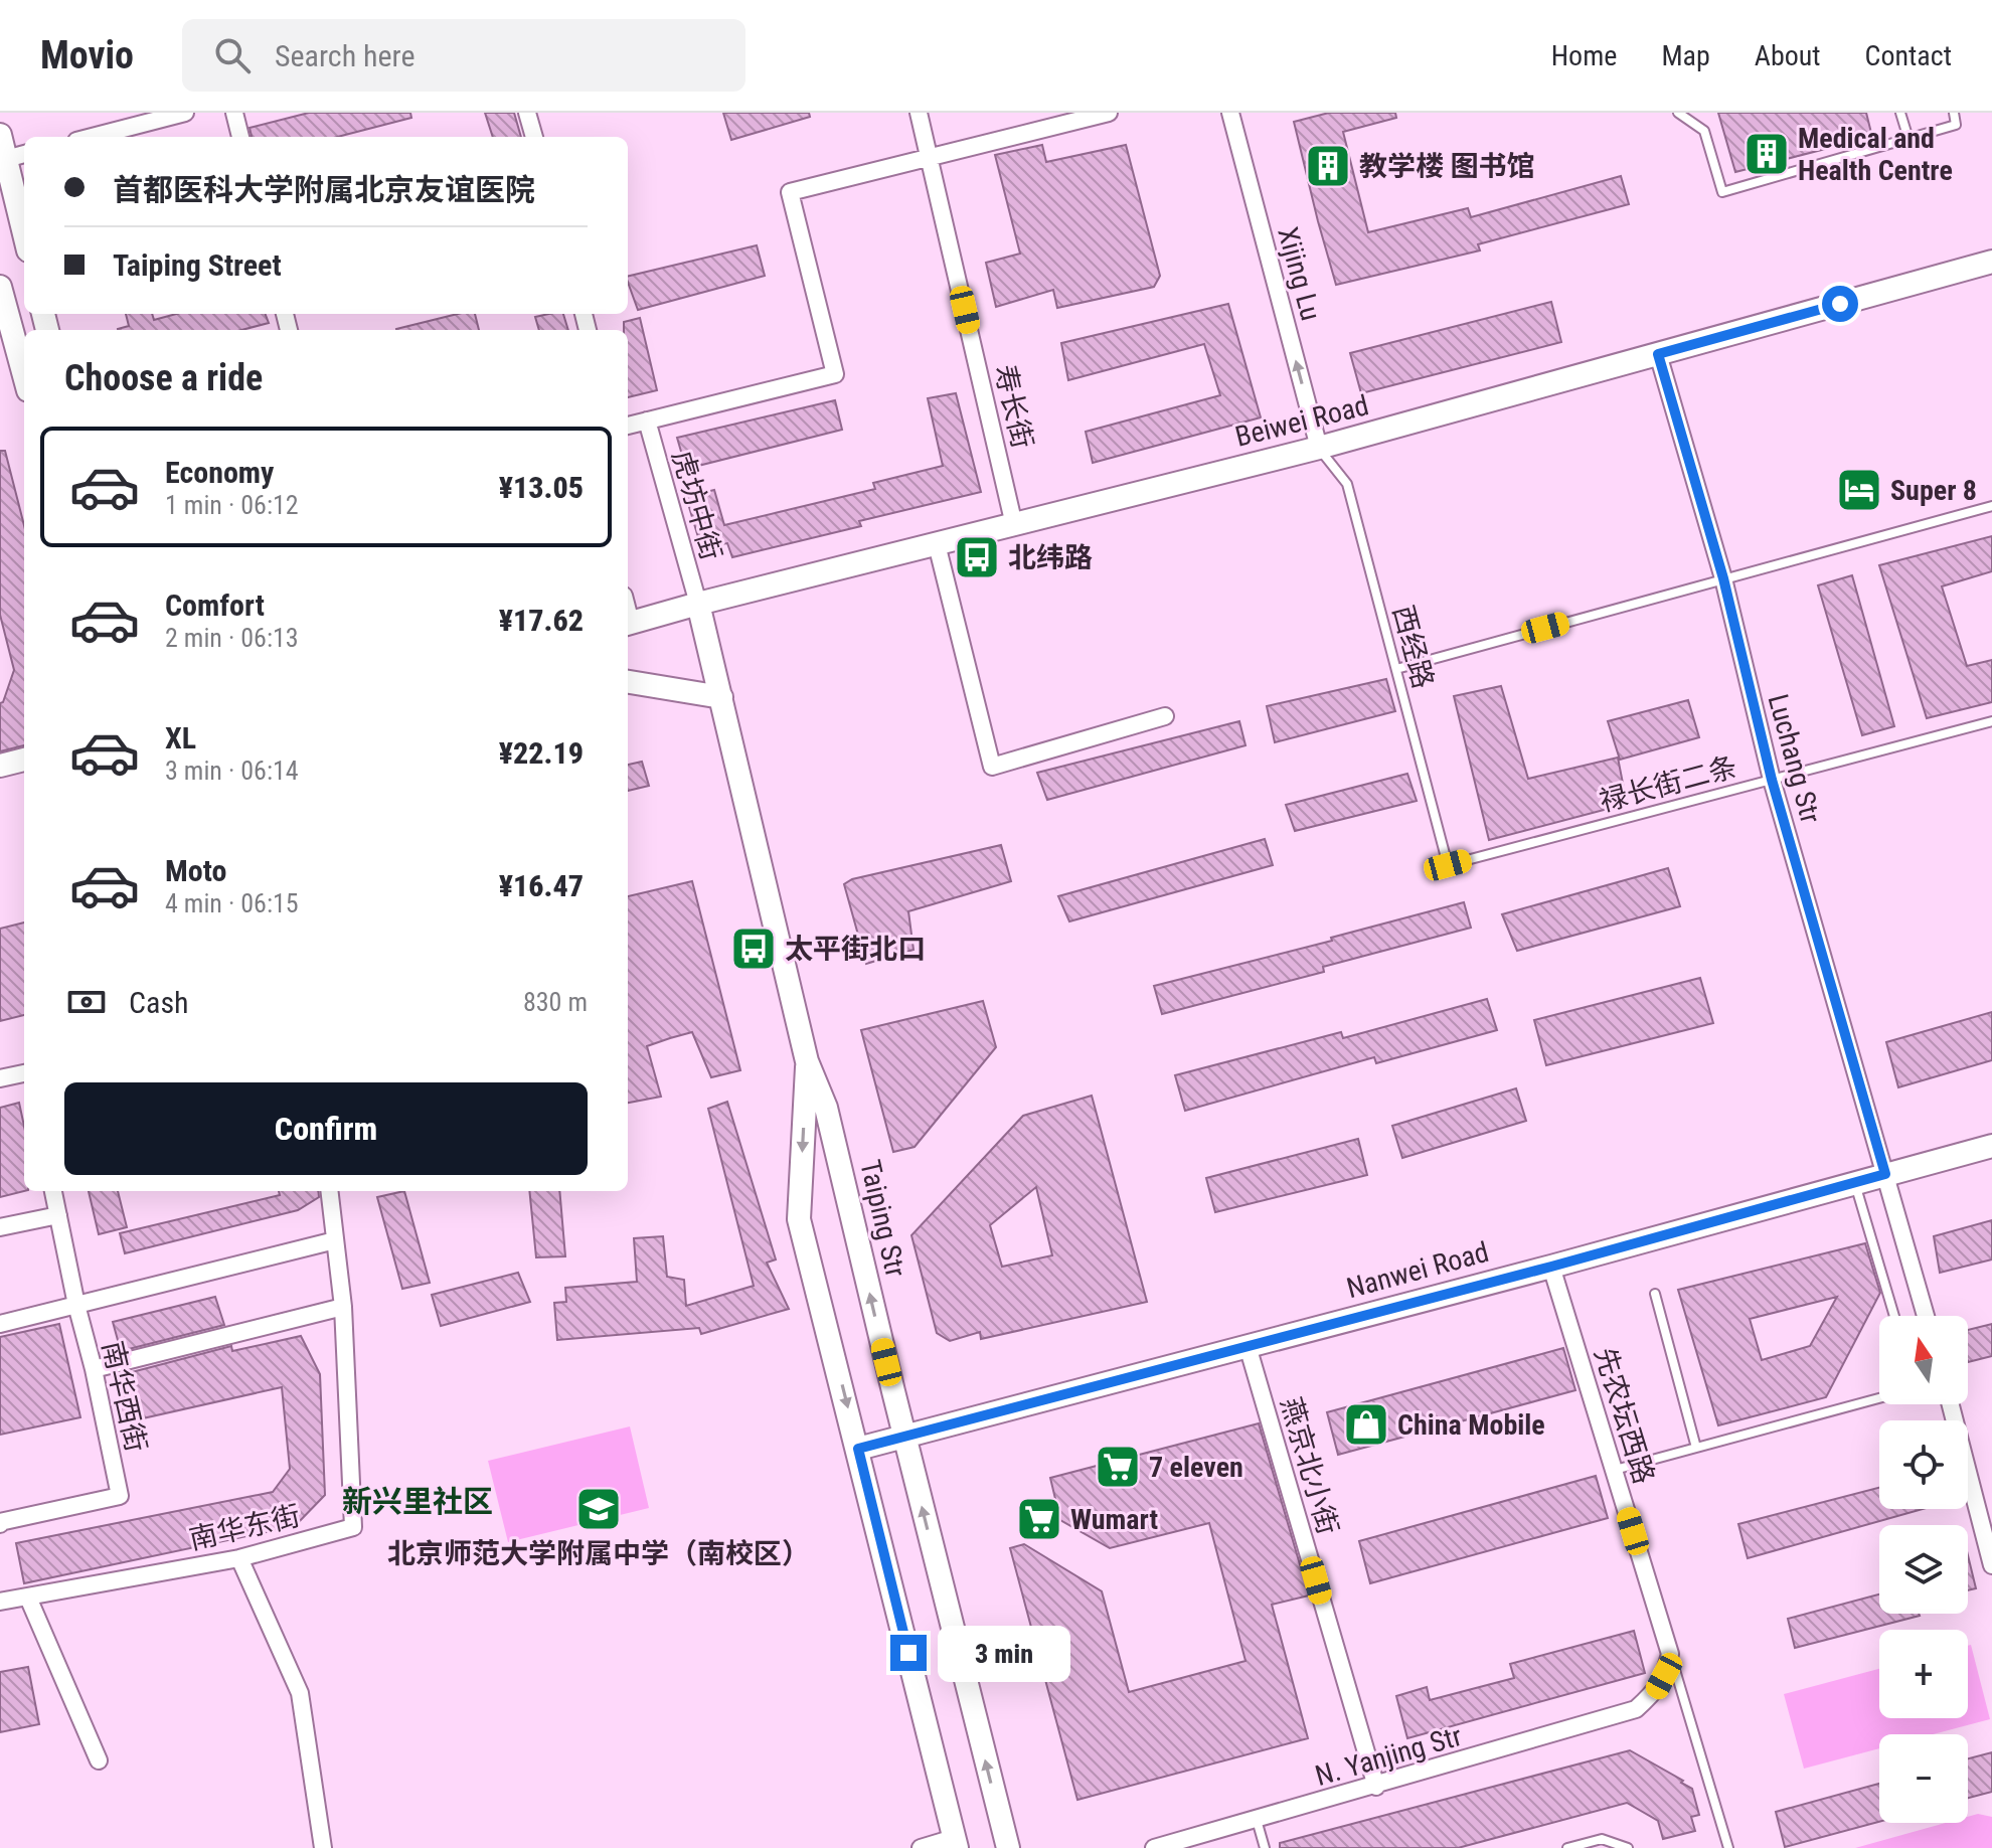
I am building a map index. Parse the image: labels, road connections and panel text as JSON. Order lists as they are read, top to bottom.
{
  "streets": {
    "street": [
      "Xijing Lu",
      "寿长街",
      "Beiwei Road",
      "虎坊中街",
      "Luchang Str",
      "Taiping Str",
      "Nanwei Road",
      "南华西街",
      "先农坛西路",
      "燕京北小街",
      "南华东街",
      "N. Yanjing Str"
    ],
    "lane": ["西经路", "禄长街二条"]
  },
  "crossings": [
    ["Xijing Lu", "Beiwei Road"],
    ["Xijing Lu", "西经路"],
    ["寿长街", "Beiwei Road"],
    ["Beiwei Road", "虎坊中街"],
    ["Beiwei Road", "西经路"],
    ["Beiwei Road", "Luchang Str"],
    ["Beiwei Road", "Taiping Str"],
    ["虎坊中街", "Taiping Str"],
    ["西经路", "禄长街二条"],
    ["Luchang Str", "禄长街二条"],
    ["Luchang Str", "Nanwei Road"],
    ["Taiping Str", "Nanwei Road"],
    ["Nanwei Road", "先农坛西路"],
    ["Nanwei Road", "燕京北小街"],
    ["先农坛西路", "N. Yanjing Str"],
    ["燕京北小街", "N. Yanjing Str"]
  ],
  "one_way": ["Xijing Lu"],
  "districts": ["新兴里社区"],
  "places": {
    "building": ["Medical and Health Centre", "教学楼 图书馆"],
    "hotel": ["Super 8"],
    "bus stop": ["北纬路", "太平街北口"],
    "shop": ["China Mobile"],
    "supermarket": ["7 eleven", "Wumart"],
    "school or university": ["北京师范大学附属中学（南校区）"]
  },
  "north": "top",
  "page": {
    "header": "Movio",
    "search": "Search here",
    "nav": [
      "Home",
      "Map",
      "About",
      "Contact"
    ],
    "banner": ["首都医科大学附属北京友谊医院", "Taiping Street"],
    "heading": "Choose a ride",
    "list": [
      {
        "name": "Economy",
        "note": "1 min · 06:12",
        "value": "¥13.05"
      },
      {
        "name": "Comfort",
        "note": "2 min · 06:13",
        "value": "¥17.62"
      },
      {
        "name": "XL",
        "note": "3 min · 06:14",
        "value": "¥22.19"
      },
      {
        "name": "Moto",
        "note": "4 min · 06:15",
        "value": "¥16.47"
      }
    ],
    "pay": ["Cash", "830 m"],
    "buttons": "Confirm",
    "map_buttons": ["+", "−"],
    "bubble": "3 min"
  }
}
